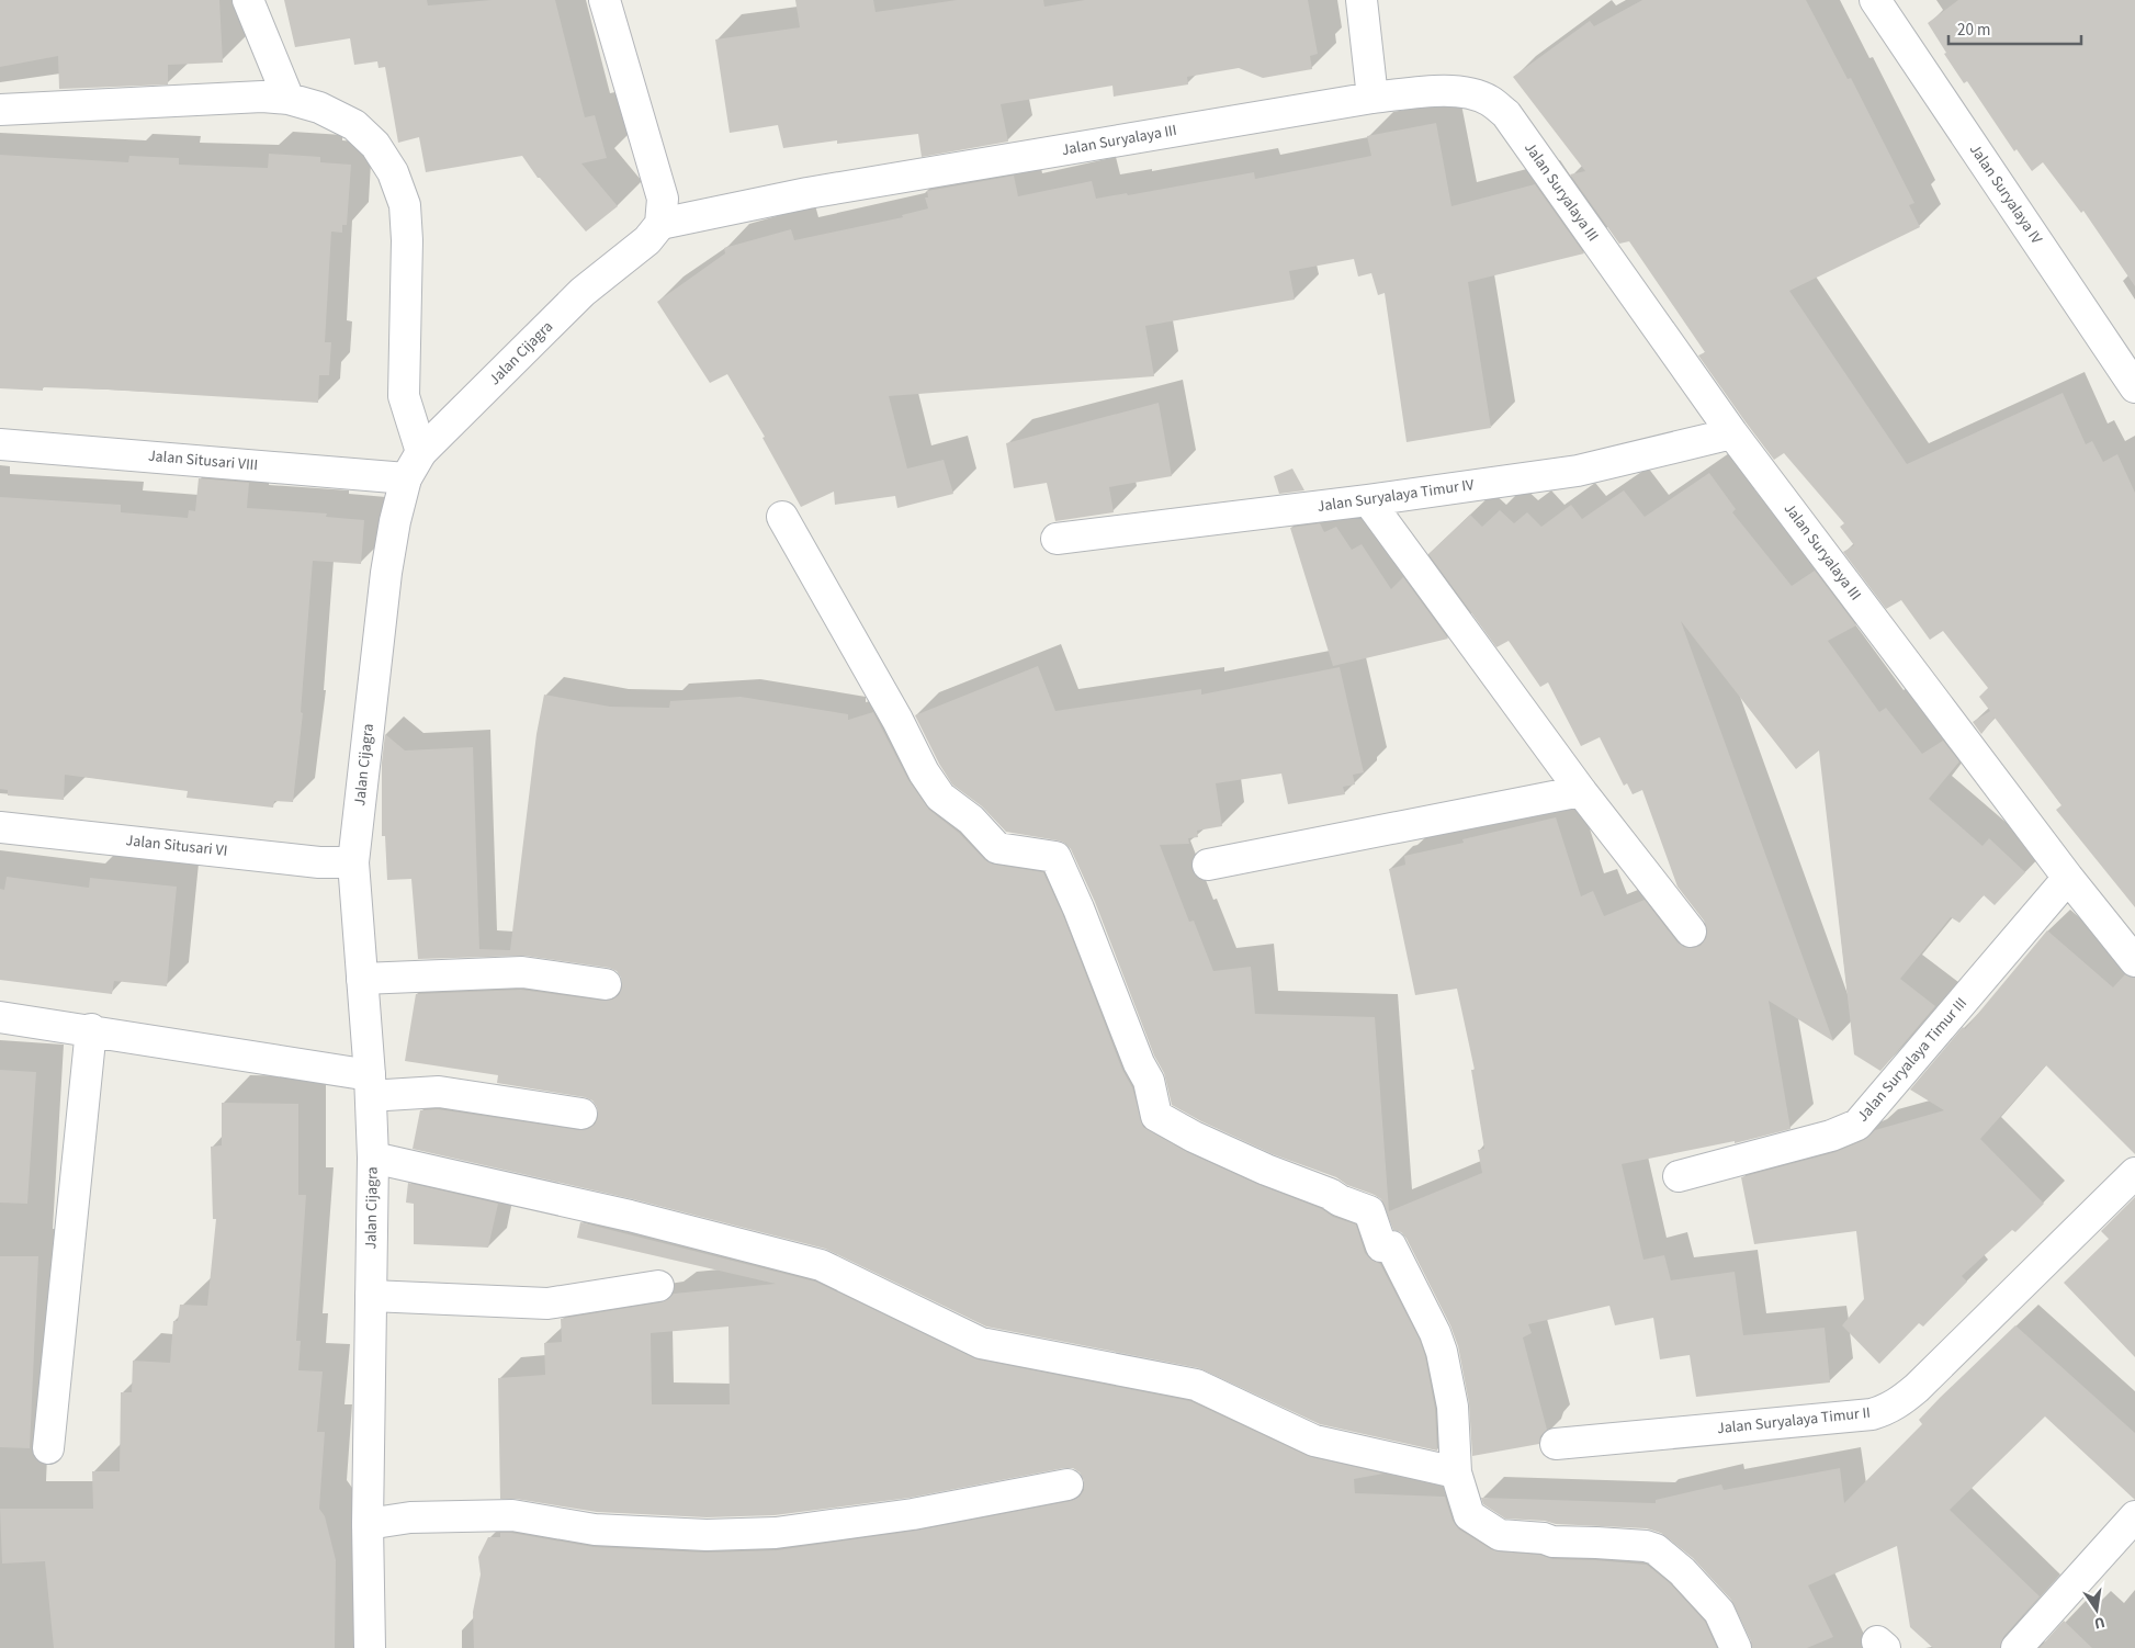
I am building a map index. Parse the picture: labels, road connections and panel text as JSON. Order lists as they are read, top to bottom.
{
  "streets": {
    "street": [
      "Jalan Suryalaya III",
      "Jalan Suryalaya IV",
      "Jalan Cijagra",
      "Jalan Situsari VIII",
      "Jalan Suryalaya Timur IV",
      "Jalan Situsari VI",
      "Jalan Suryalaya Timur III",
      "Jalan Suryalaya Timur II"
    ]
  },
  "crossings": [
    ["Jalan Suryalaya III", "Jalan Cijagra"],
    ["Jalan Suryalaya III", "Jalan Suryalaya Timur IV"],
    ["Jalan Suryalaya III", "Jalan Suryalaya Timur III"],
    ["Jalan Cijagra", "Jalan Situsari VIII"],
    ["Jalan Cijagra", "Jalan Situsari VI"]
  ],
  "scale_bar": "20 m",
  "north": "bottom"
}
